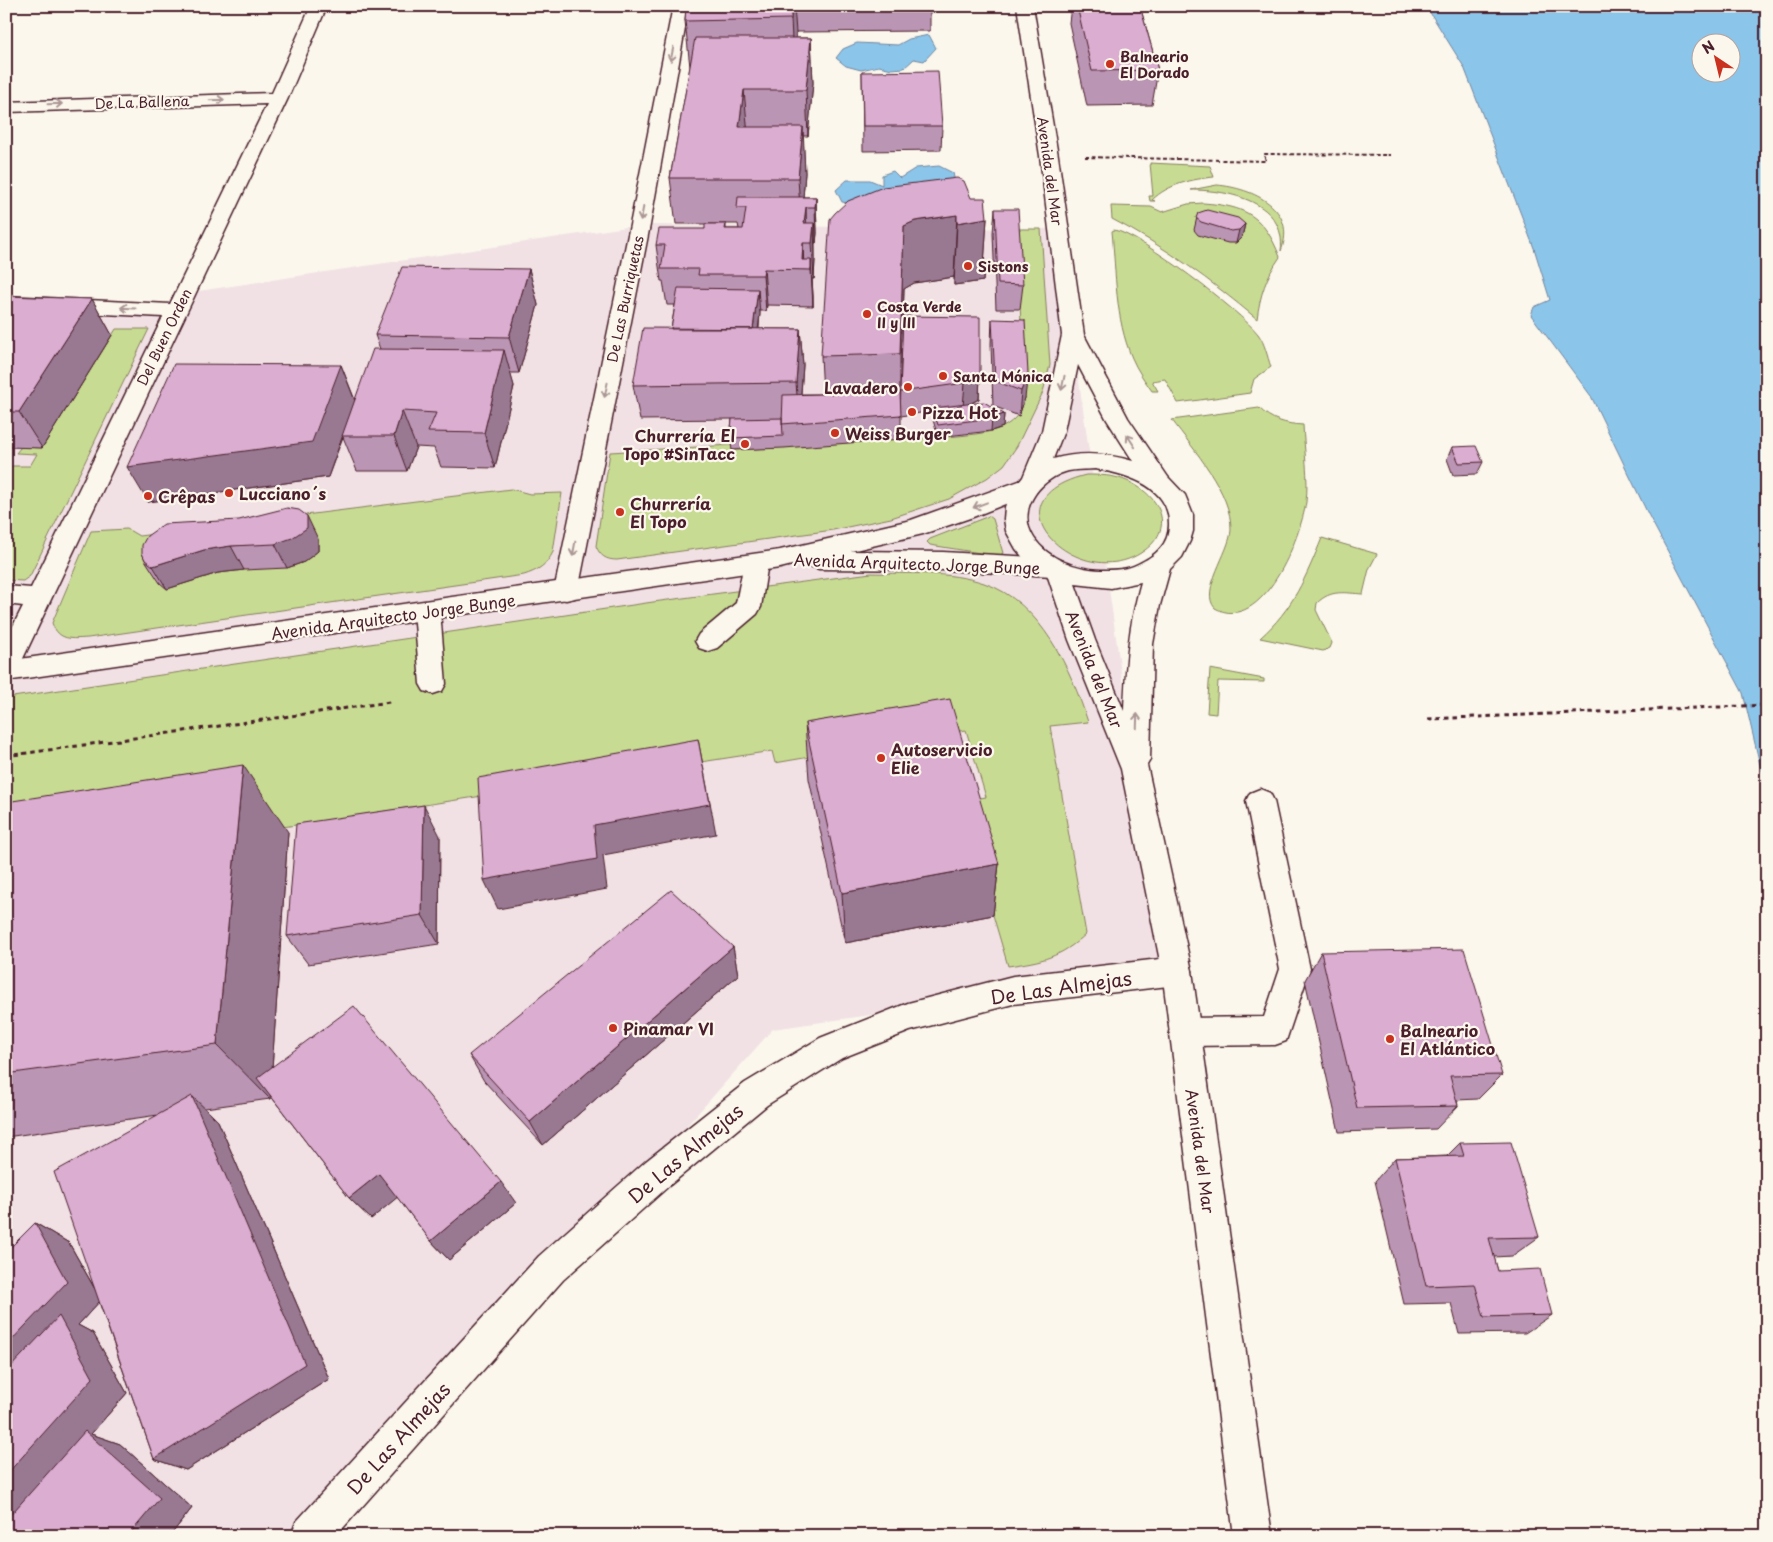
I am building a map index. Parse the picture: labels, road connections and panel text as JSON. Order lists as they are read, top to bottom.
{
  "streets": {
    "main road": [
      "De La Ballena",
      "Avenida del Mar",
      "De Las Burriquetas",
      "Del Buen Orden",
      "Avenida Arquitecto Jorge Bunge",
      "De Las Almejas"
    ]
  },
  "crossings": [
    ["De La Ballena", "Del Buen Orden"],
    ["Avenida del Mar", "Avenida Arquitecto Jorge Bunge"],
    ["Avenida del Mar", "De Las Almejas"],
    ["De Las Burriquetas", "Avenida Arquitecto Jorge Bunge"],
    ["Del Buen Orden", "Avenida Arquitecto Jorge Bunge"]
  ],
  "one_way": ["De Las Burriquetas"],
  "places": [
    "Balneario El Dorado",
    "Sistons",
    "Costa Verde II y III",
    "Santa Mónica",
    "Lavadero",
    "Pizza Hot",
    "Weiss Burger",
    "Churrería El Topo #SinTacc",
    "Lucciano´s",
    "Crêpas",
    "Churrería El Topo",
    "Autoservicio Elie",
    "Pinamar VI",
    "Balneario El Atlántico"
  ],
  "north": "top left"
}
